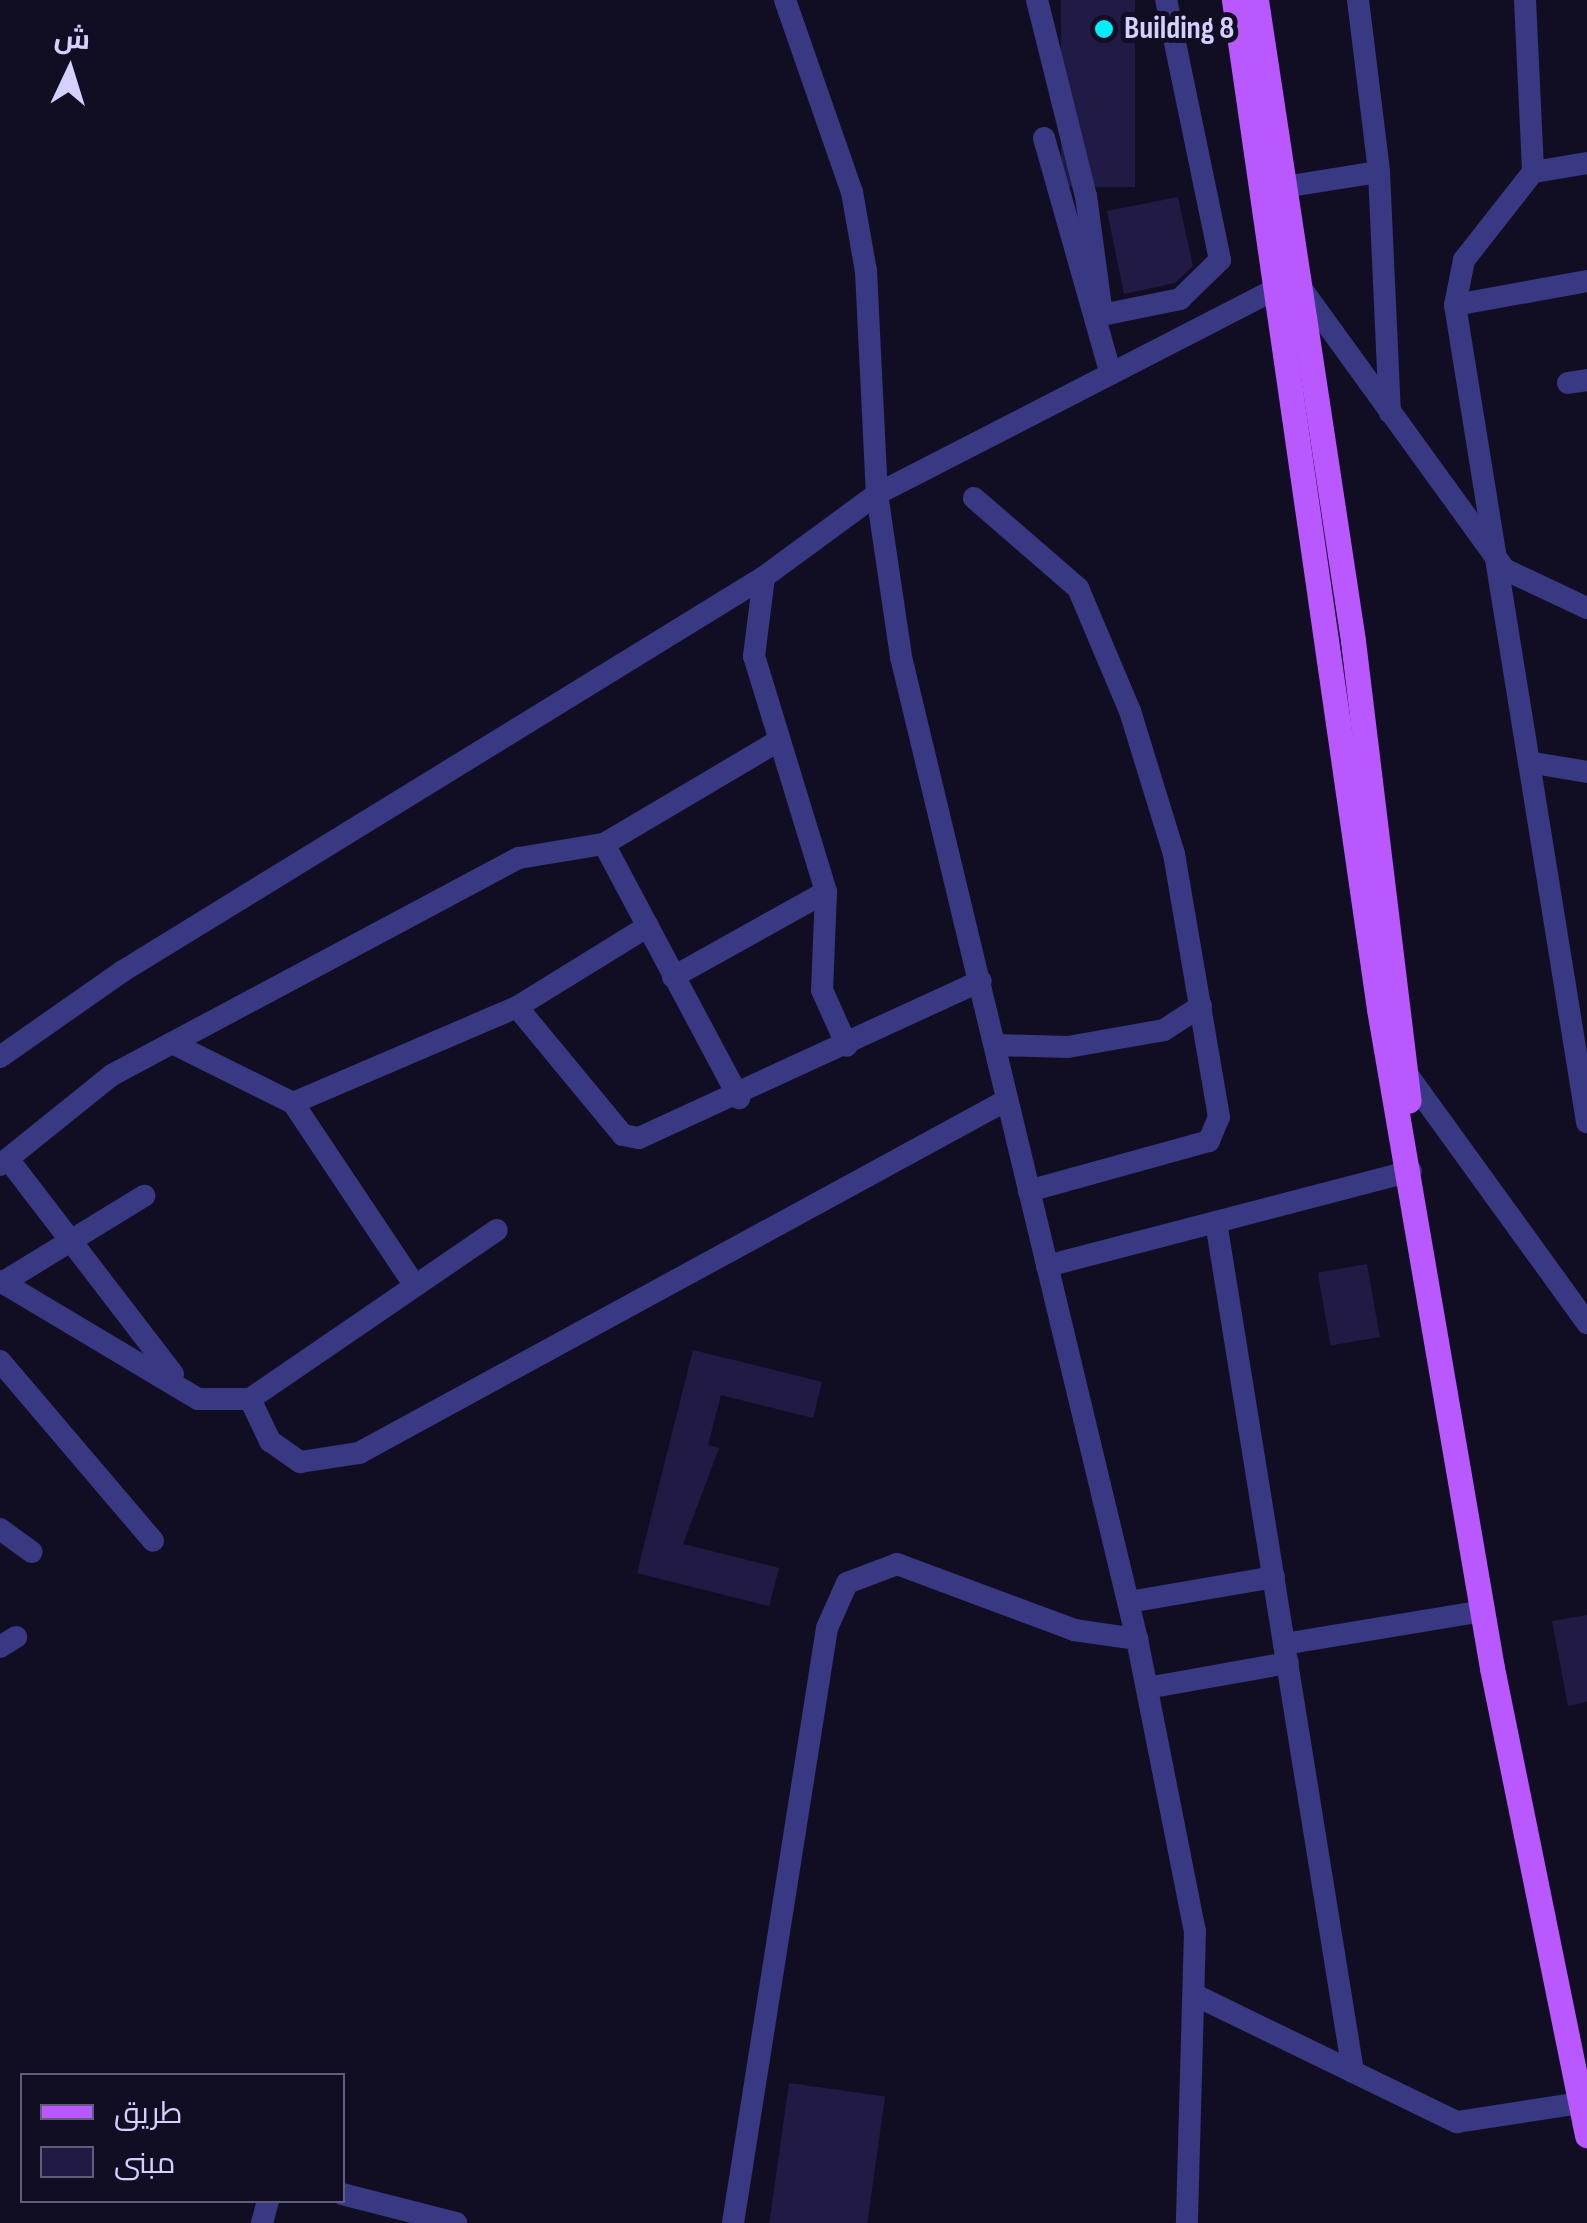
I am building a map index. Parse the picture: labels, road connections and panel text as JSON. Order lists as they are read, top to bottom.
{
  "places": ["Building 8"],
  "legend": ["طريق", "مبنى"],
  "north": "top"
}
